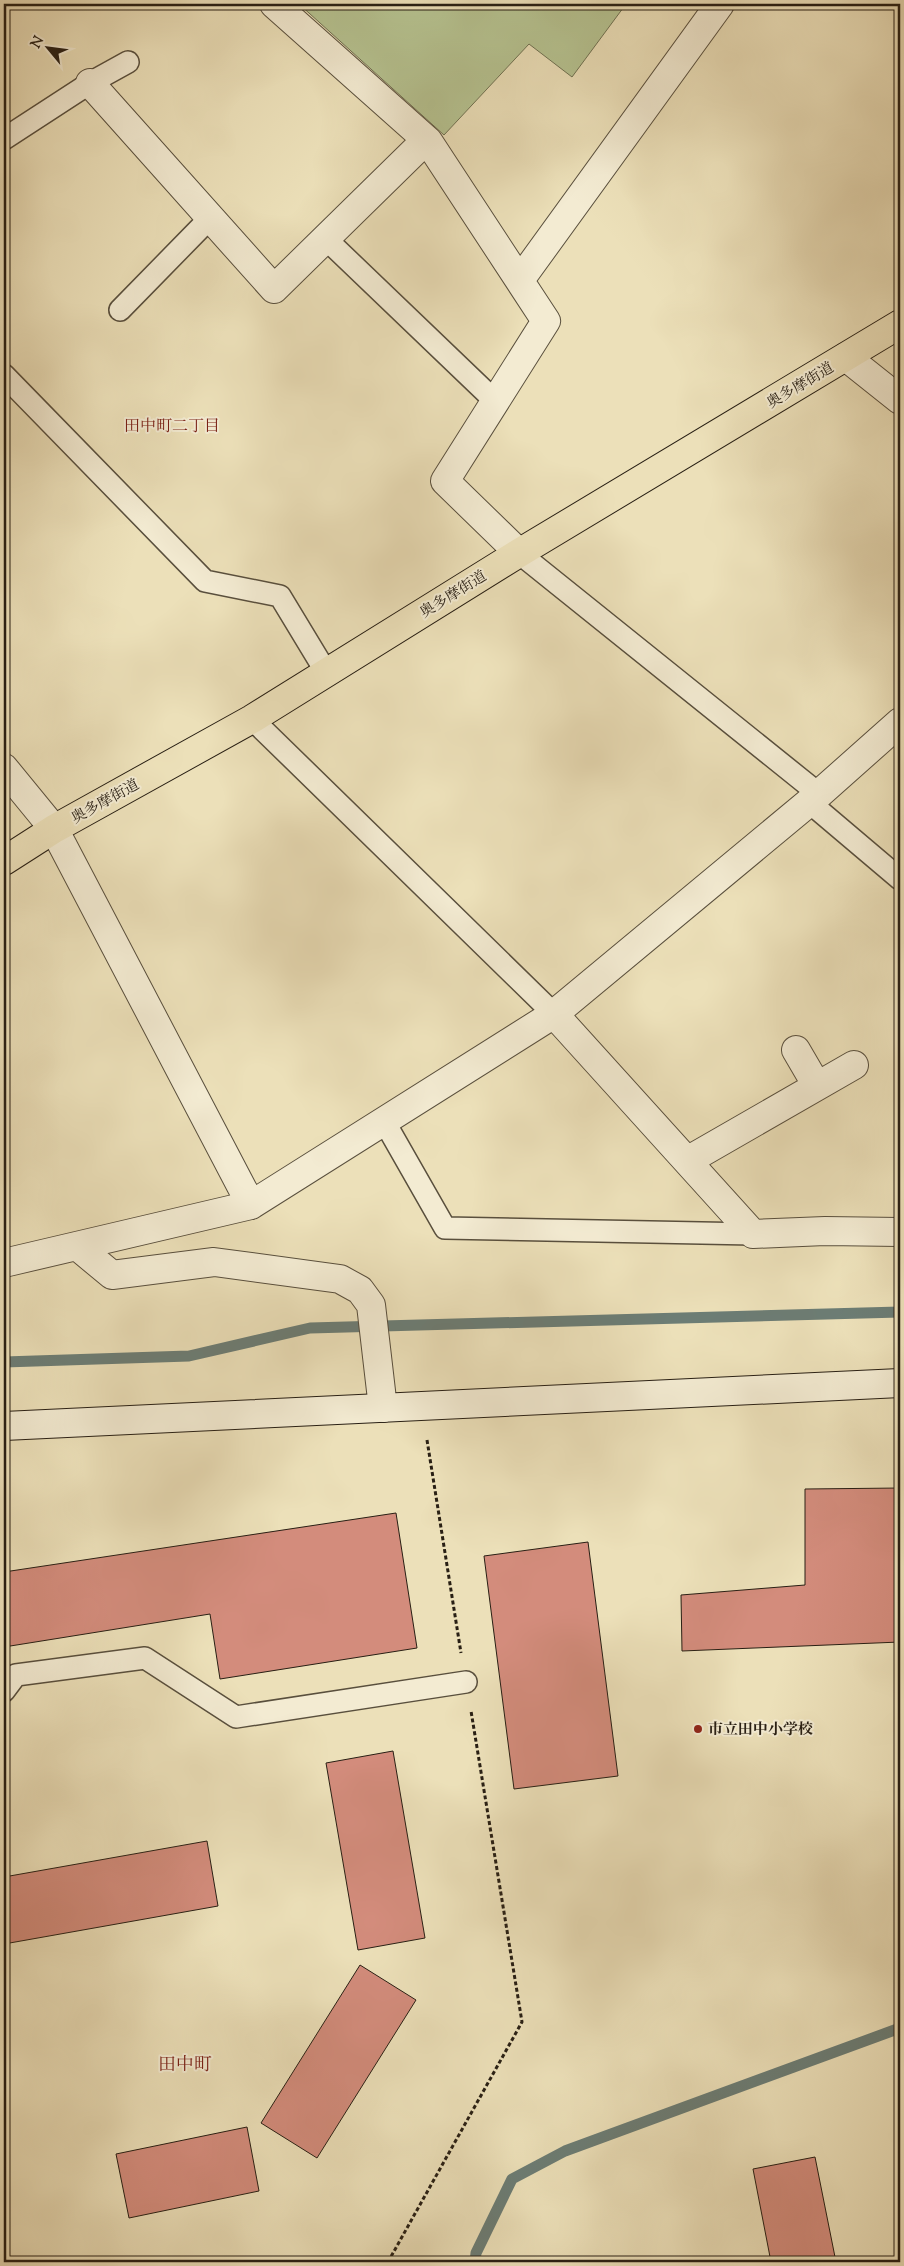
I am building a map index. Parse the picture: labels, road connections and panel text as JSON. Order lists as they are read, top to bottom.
{
  "streets": {
    "main road": ["奥多摩街道"]
  },
  "districts": ["田中町二丁目", "田中町"],
  "places": ["市立田中小学校"],
  "north": "top left"
}
